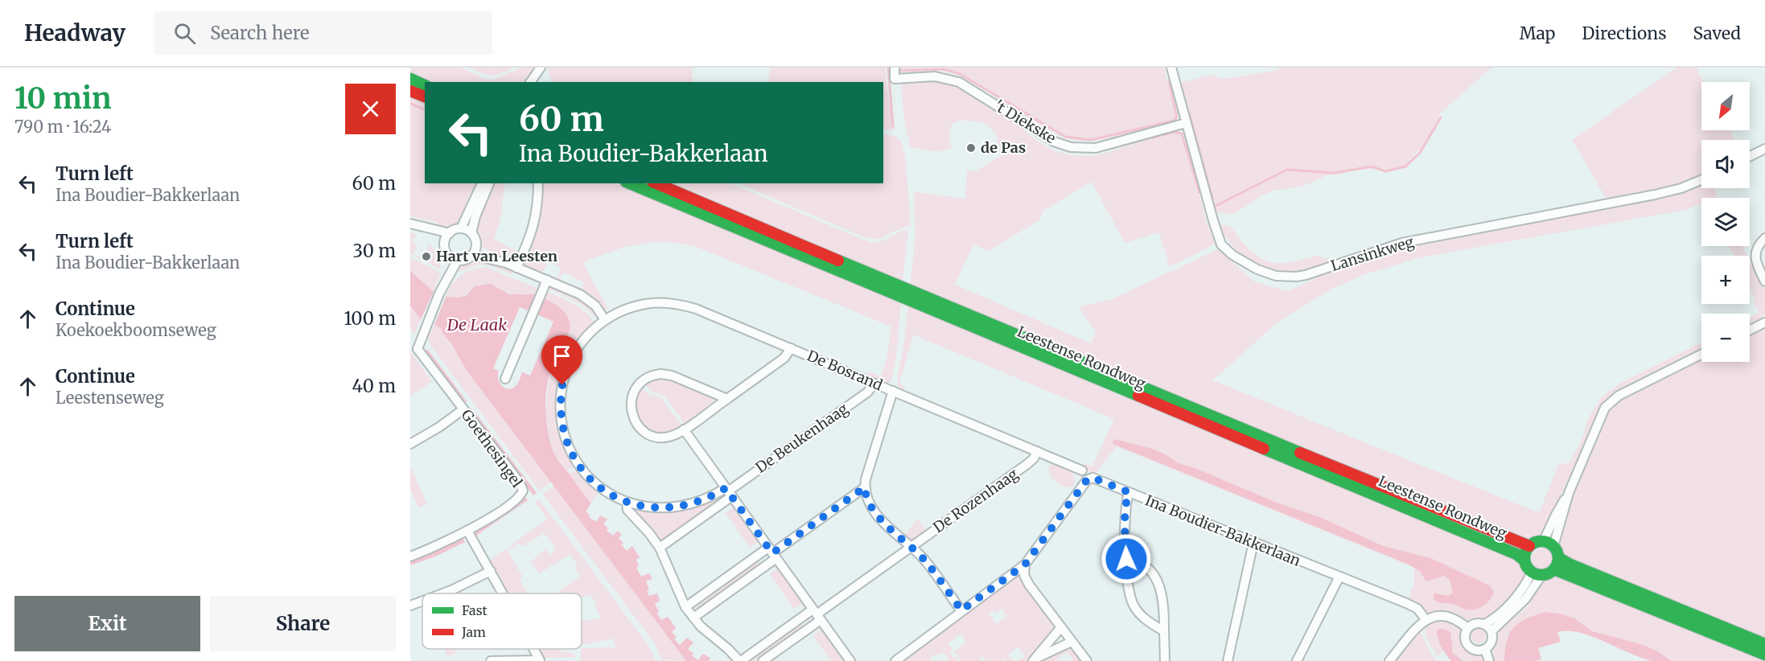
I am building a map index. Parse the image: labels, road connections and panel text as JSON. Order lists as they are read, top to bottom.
{
  "streets": {
    "main road": ["Leestense Rondweg"],
    "street": [
      "'t Diekske",
      "Lansinkweg",
      "De Bosrand",
      "De Beukenhaag",
      "Goethesingel",
      "De Rozenhaag",
      "Ina Boudier-Bakkerlaan"
    ]
  },
  "crossings": [
    ["'t Diekske", "Lansinkweg"],
    ["De Bosrand", "De Beukenhaag"],
    ["De Bosrand", "De Rozenhaag"]
  ],
  "water": ["De Laak"],
  "places": ["de Pas", "Hart van Leesten"],
  "legend": ["Fast", "Jam"],
  "north": "bottom left",
  "page": {
    "header": "Headway",
    "search": "Search here",
    "nav": ["Map", "Directions", "Saved"],
    "heading": ["10 min", "790 m · 16:24"],
    "map_buttons": ["+", "−"],
    "turn": ["60 m", "Ina Boudier-Bakkerlaan"],
    "list": [
      {
        "name": "Turn left",
        "note": "Ina Boudier-Bakkerlaan",
        "value": "60 m"
      },
      {
        "name": "Turn left",
        "note": "Ina Boudier-Bakkerlaan",
        "value": "30 m"
      },
      {
        "name": "Continue",
        "note": "Koekoekboomseweg",
        "value": "100 m"
      },
      {
        "name": "Continue",
        "note": "Leestenseweg",
        "value": "40 m"
      }
    ],
    "buttons": ["Exit", "Share"]
  }
}
